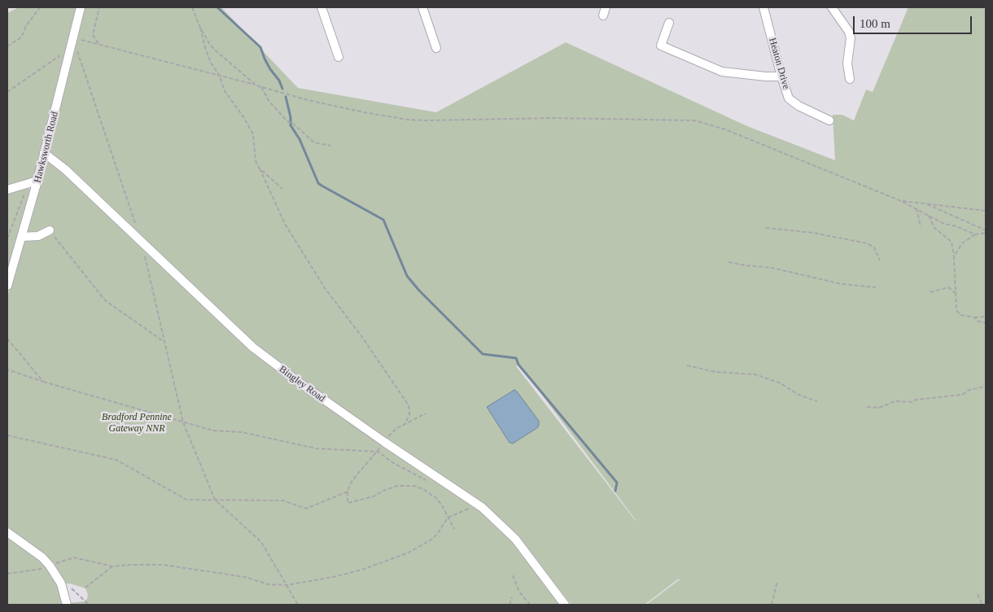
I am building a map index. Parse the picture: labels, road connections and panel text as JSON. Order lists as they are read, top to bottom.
{
  "streets": {
    "street": ["Heaton Drive", "Hawksworth Road", "Bingley Road"]
  },
  "crossings": [
    ["Hawksworth Road", "Bingley Road"]
  ],
  "parks": ["Bradford Pennine Gateway NNR"],
  "scale_bar": "100 m"
}
